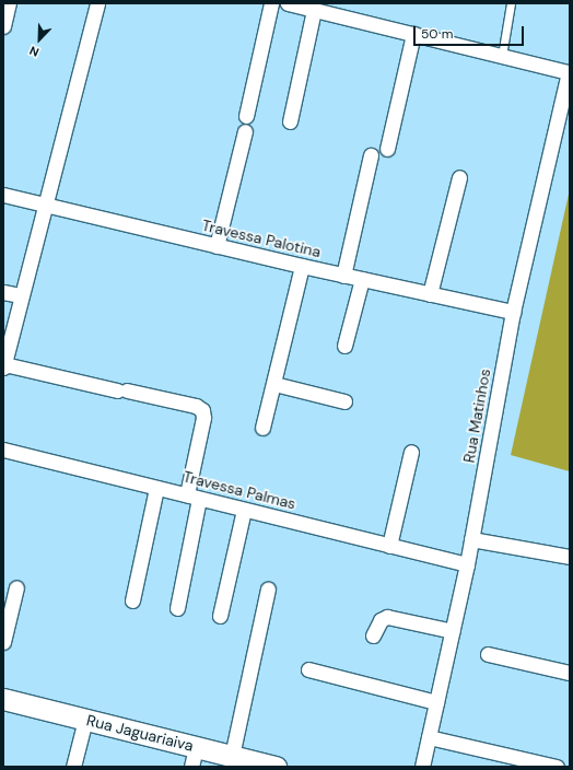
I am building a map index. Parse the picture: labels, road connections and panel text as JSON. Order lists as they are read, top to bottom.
{
  "streets": {
    "street": [
      "Travessa Palotina",
      "Rua Matinhos",
      "Travessa Palmas",
      "Rua Jaguariaiva"
    ]
  },
  "crossings": [
    ["Travessa Palotina", "Rua Matinhos"],
    ["Rua Matinhos", "Travessa Palmas"]
  ],
  "scale_bar": "50 m",
  "north": "bottom left"
}
